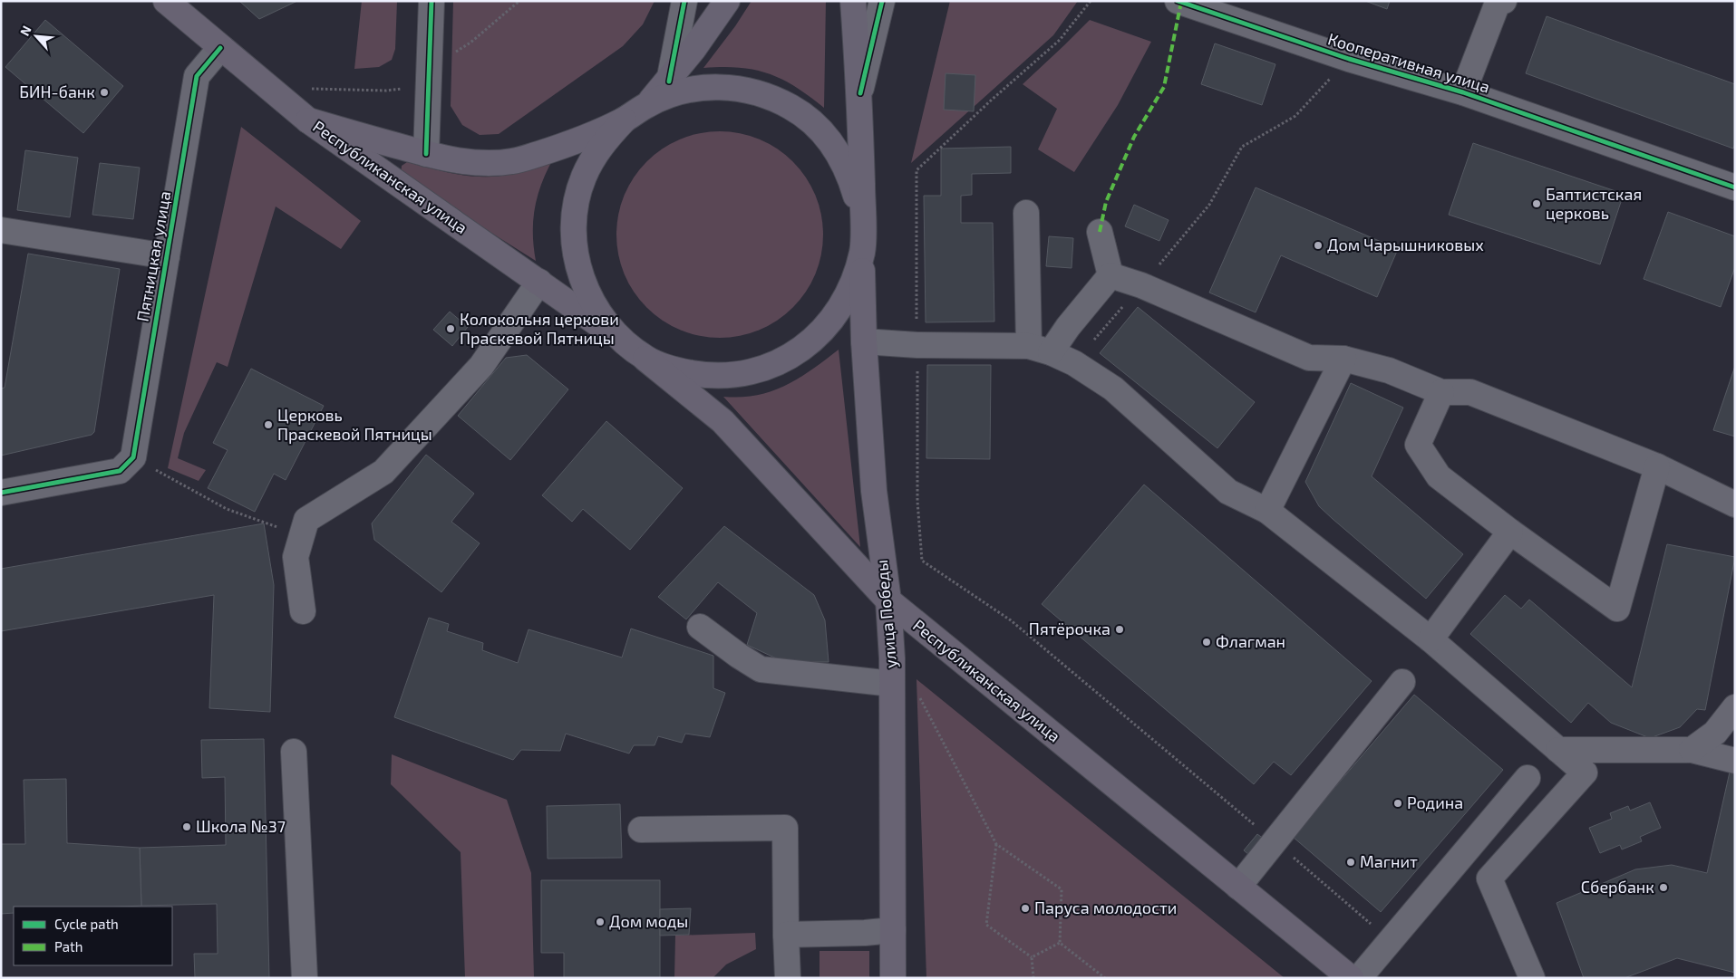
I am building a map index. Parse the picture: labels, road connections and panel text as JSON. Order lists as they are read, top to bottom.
{
  "streets": {
    "main road": ["Республиканская улица", "улица Победы"],
    "street": ["Кооперативная улица", "Пятницкая улица"]
  },
  "crossings": [
    ["Республиканская улица", "Пятницкая улица"],
    ["Республиканская улица", "улица Победы"]
  ],
  "places": [
    "БИН-банк",
    "Баптистская церковь",
    "Дом Чарышниковых",
    "Колокольня церкови Праскевой Пятницы",
    "Церковь Праскевой Пятницы",
    "Пятёрочка",
    "Флагман",
    "Родина",
    "Школа №37",
    "Магнит",
    "Сбербанк",
    "Паруса молодости",
    "Дом моды"
  ],
  "legend": ["Cycle path", "Path"],
  "north": "top left"
}
